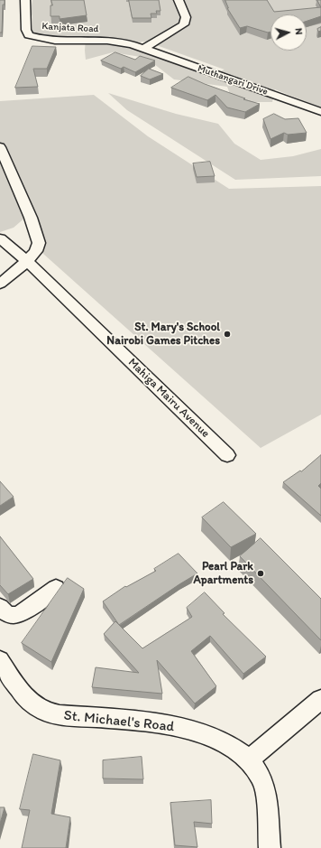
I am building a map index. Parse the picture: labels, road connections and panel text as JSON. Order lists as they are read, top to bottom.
{
  "streets": {
    "street": [
      "Kanjata Road",
      "Muthangari Drive",
      "Mahiga Mairu Avenue",
      "St. Michael's Road"
    ]
  },
  "crossings": [
    ["Kanjata Road", "Muthangari Drive"]
  ],
  "places": ["St. Mary's School Nairobi Games Pitches", "Pearl Park Apartments"],
  "north": "right"
}
